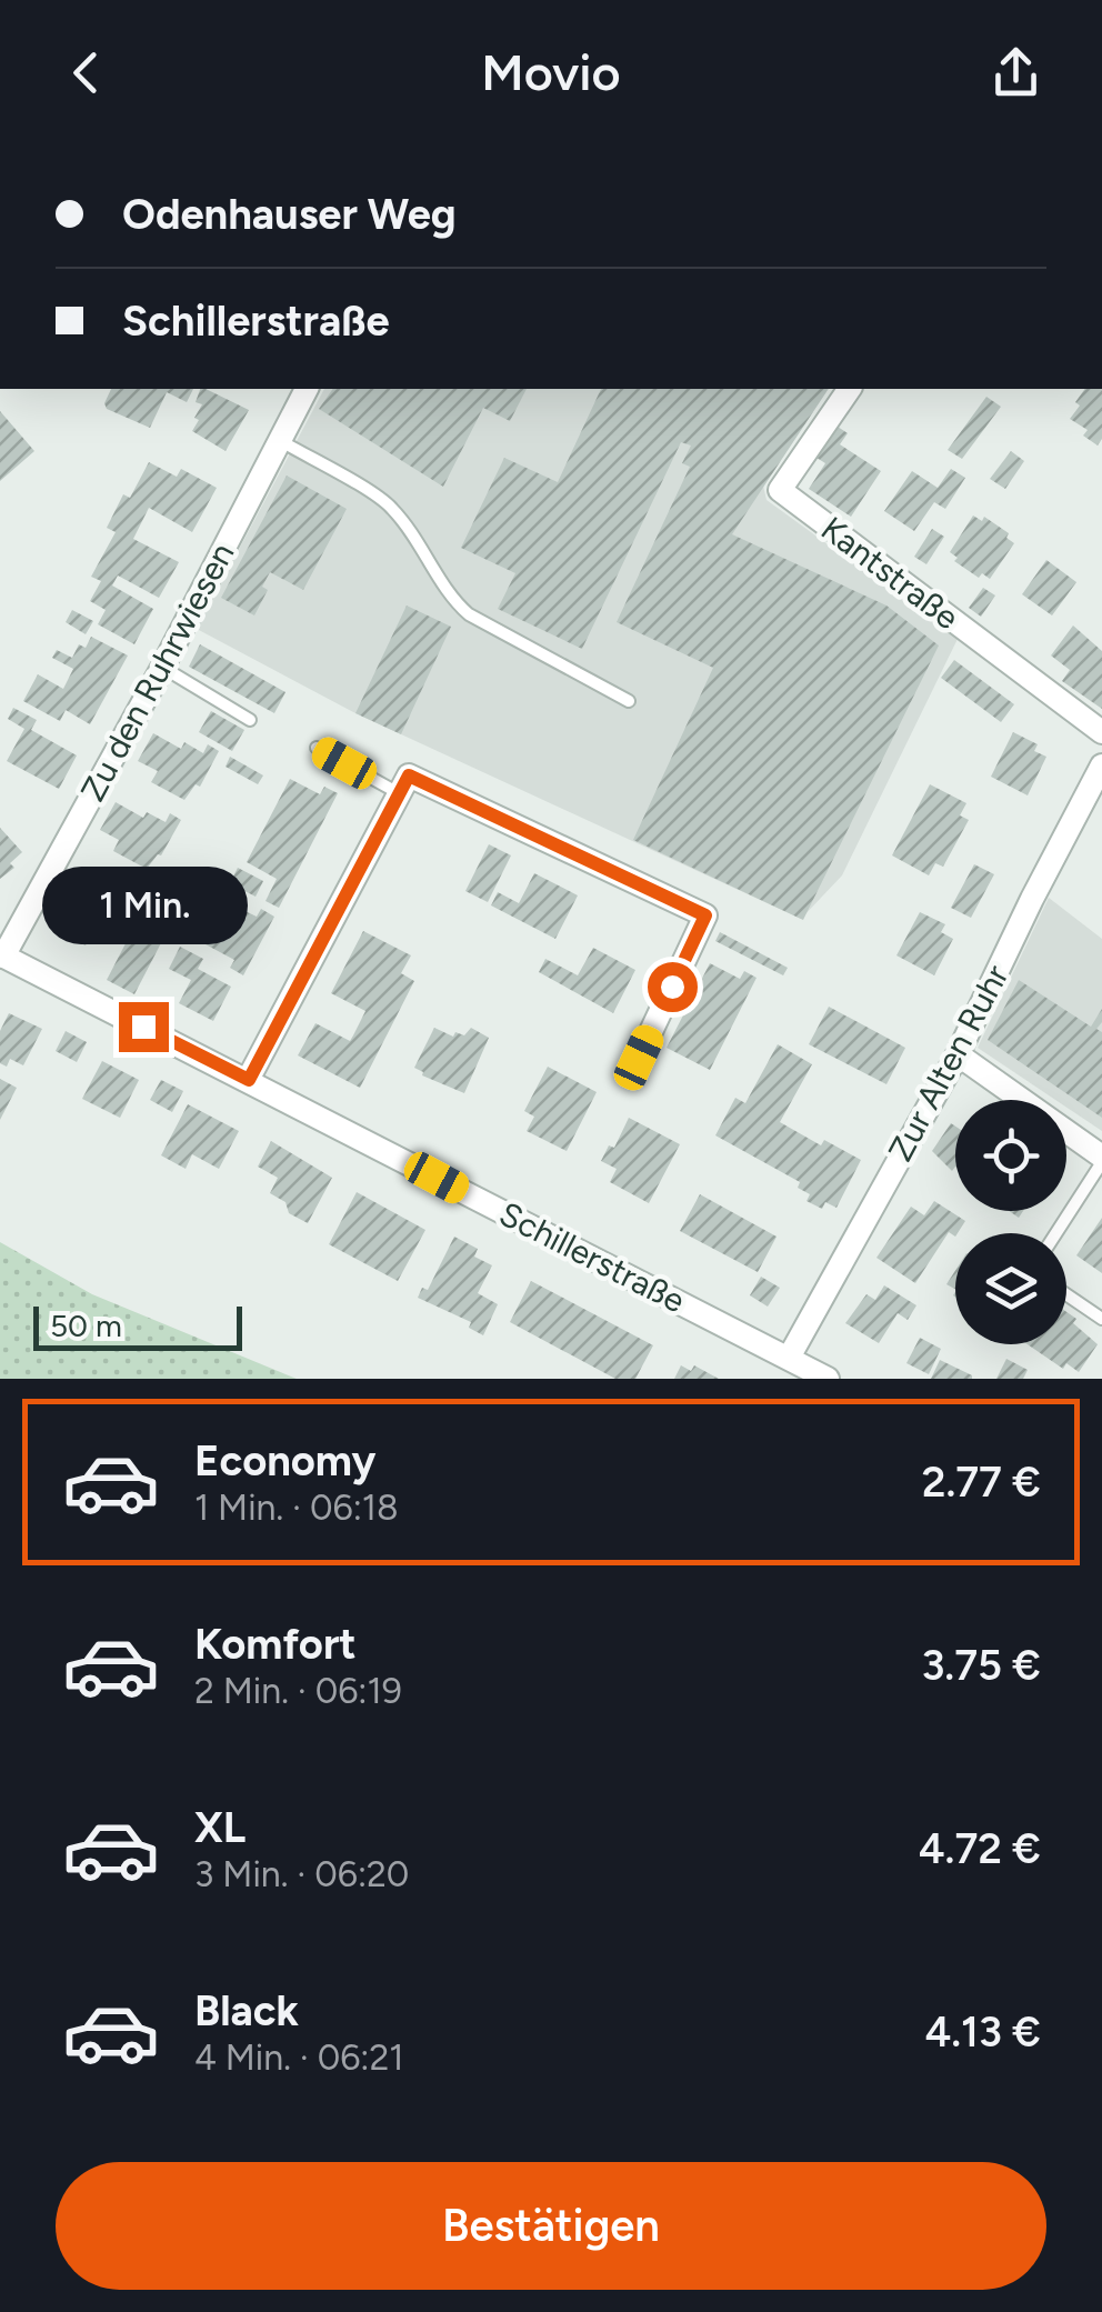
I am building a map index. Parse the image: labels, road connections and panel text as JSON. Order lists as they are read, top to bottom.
{
  "streets": {
    "street": [
      "Kantstraße",
      "Zu den Ruhrwiesen",
      "Zur Alten Ruhr",
      "Schillerstraße"
    ]
  },
  "crossings": [
    ["Zu den Ruhrwiesen", "Schillerstraße"],
    ["Zur Alten Ruhr", "Schillerstraße"]
  ],
  "scale_bar": "50 m",
  "page": {
    "header": "Movio",
    "banner": ["Odenhauser Weg", "Schillerstraße"],
    "bubble": "1 Min.",
    "scale": "50 m",
    "list": [
      {
        "name": "Economy",
        "note": "1 Min. · 06:18",
        "value": "2.77 €"
      },
      {
        "name": "Komfort",
        "note": "2 Min. · 06:19",
        "value": "3.75 €"
      },
      {
        "name": "XL",
        "note": "3 Min. · 06:20",
        "value": "4.72 €"
      },
      {
        "name": "Black",
        "note": "4 Min. · 06:21",
        "value": "4.13 €"
      }
    ],
    "buttons": "Bestätigen"
  }
}
